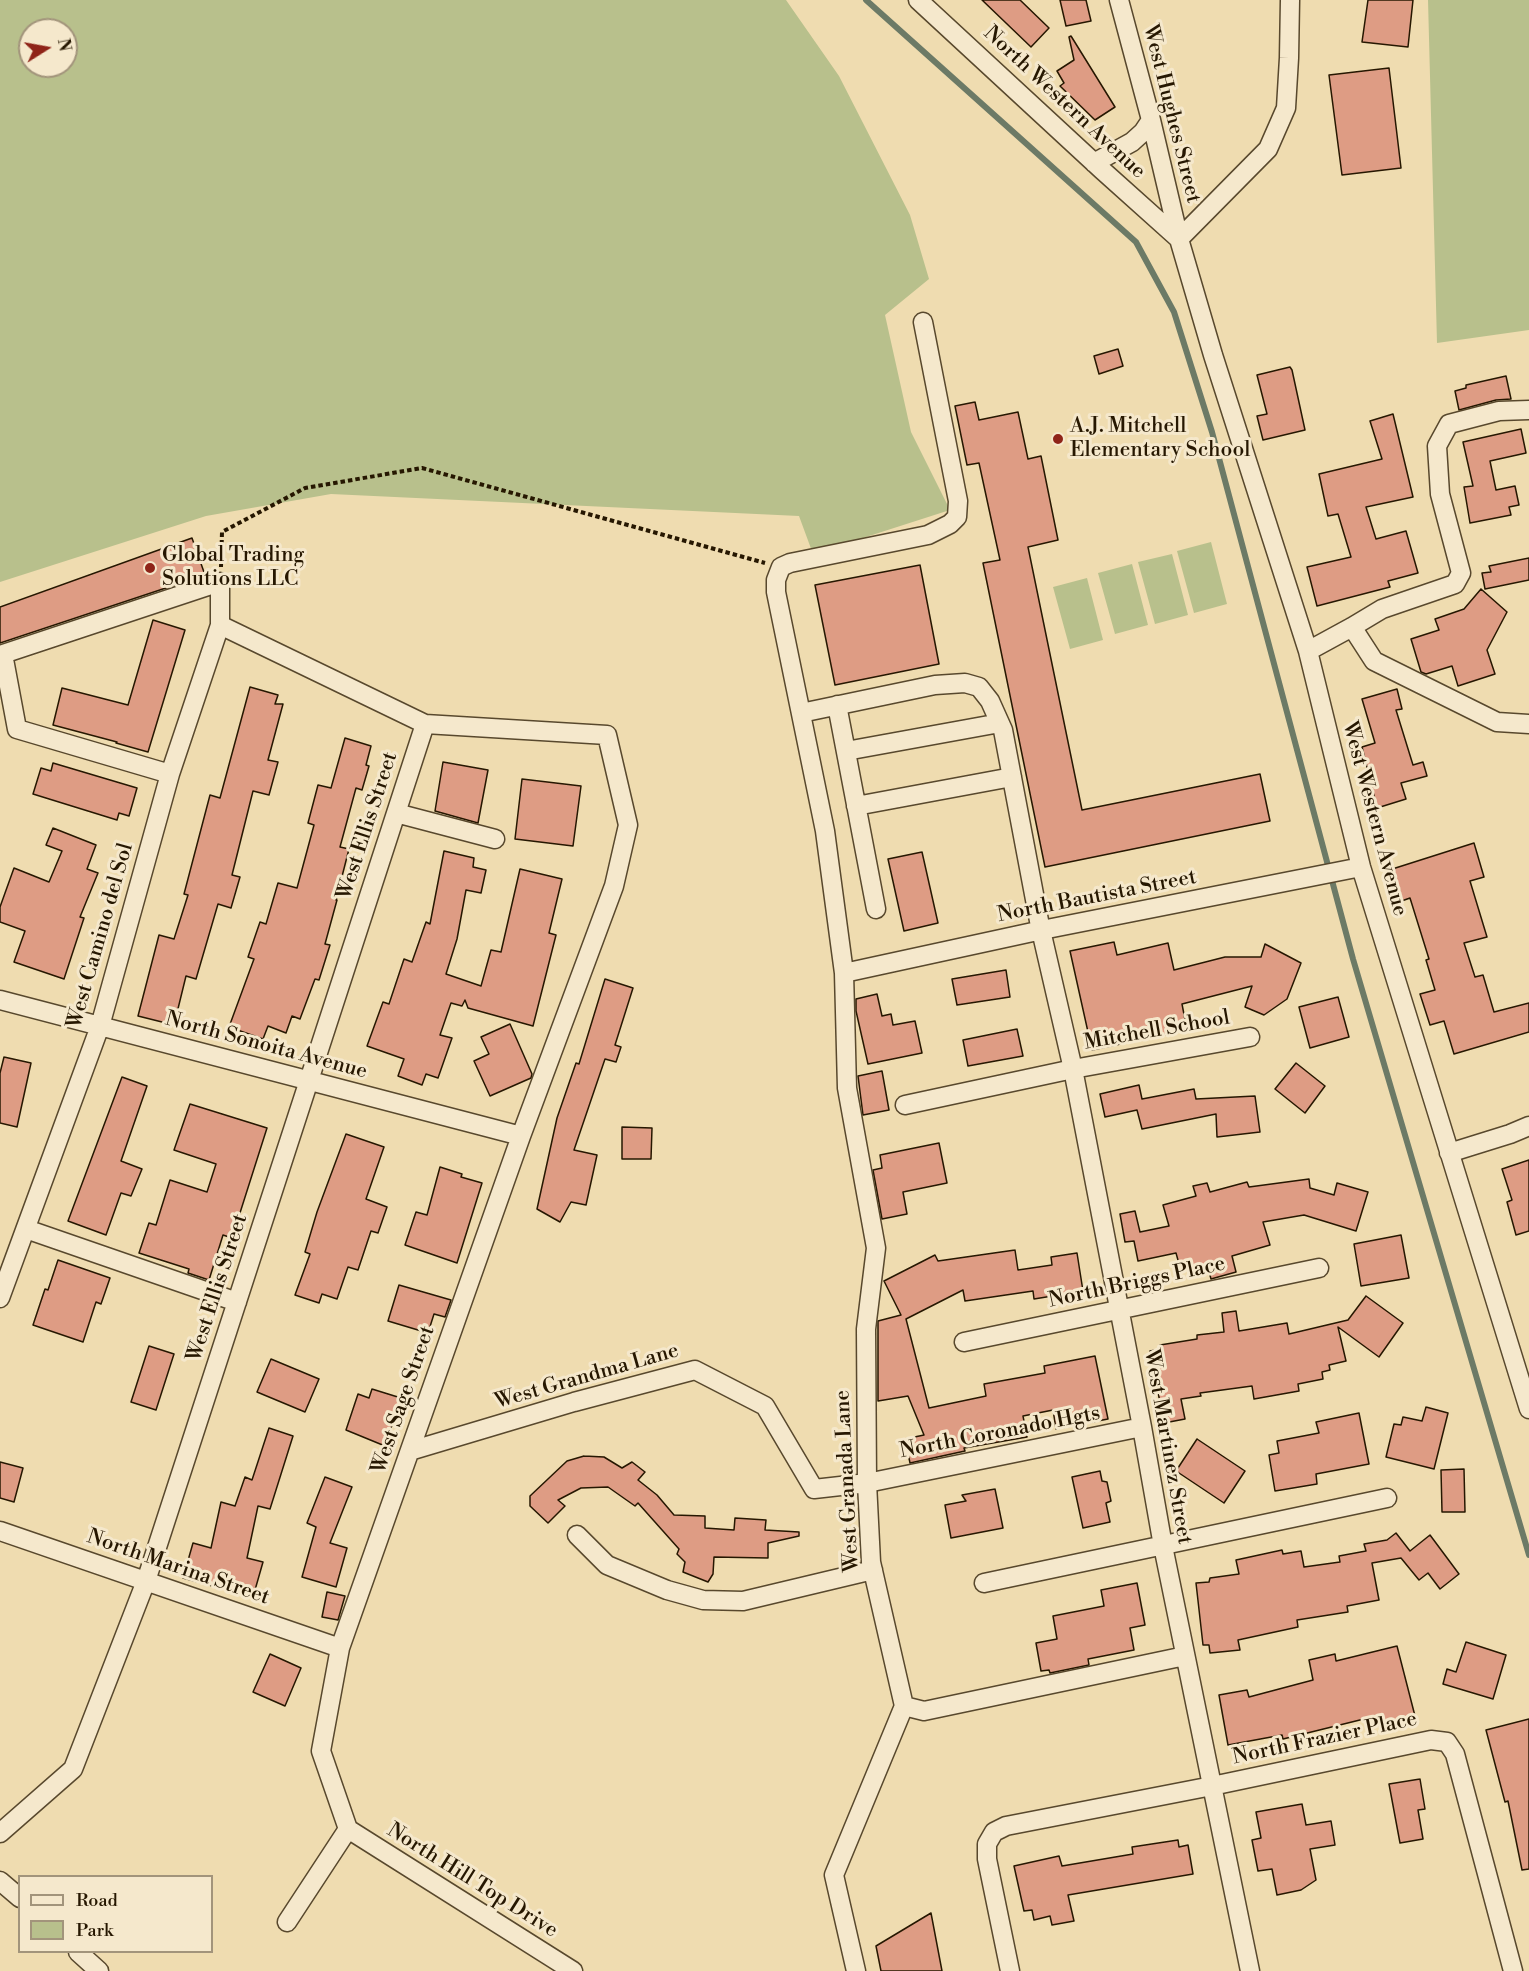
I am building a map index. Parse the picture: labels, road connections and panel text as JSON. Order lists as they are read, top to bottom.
{
  "streets": {
    "street": [
      "North Western Avenue",
      "West Hughes Street",
      "West Western Avenue",
      "West Ellis Street",
      "North Bautista Street",
      "West Camino del Sol",
      "Mitchell School",
      "North Sonoita Avenue",
      "North Briggs Place",
      "West Grandma Lane",
      "West Sage Street",
      "North Coronado Hgts",
      "West Martinez Street",
      "West Granada Lane",
      "North Marina Street",
      "North Frazier Place",
      "North Hill Top Drive"
    ]
  },
  "crossings": [
    ["North Western Avenue", "West Hughes Street"],
    ["North Western Avenue", "West Western Avenue"],
    ["West Hughes Street", "West Western Avenue"],
    ["West Western Avenue", "North Bautista Street"],
    ["West Ellis Street", "North Sonoita Avenue"],
    ["West Ellis Street", "West Sage Street"],
    ["West Ellis Street", "North Marina Street"],
    ["North Bautista Street", "West Martinez Street"],
    ["North Bautista Street", "West Granada Lane"],
    ["West Camino del Sol", "North Sonoita Avenue"],
    ["Mitchell School", "West Martinez Street"],
    ["North Sonoita Avenue", "West Sage Street"],
    ["North Briggs Place", "West Martinez Street"],
    ["West Grandma Lane", "West Sage Street"],
    ["West Grandma Lane", "North Coronado Hgts"],
    ["West Grandma Lane", "West Granada Lane"],
    ["West Sage Street", "North Marina Street"],
    ["West Sage Street", "North Hill Top Drive"],
    ["North Coronado Hgts", "West Martinez Street"],
    ["North Coronado Hgts", "West Granada Lane"],
    ["West Martinez Street", "West Granada Lane"],
    ["West Martinez Street", "North Frazier Place"]
  ],
  "places": ["A.J. Mitchell Elementary School", "Global Trading Solutions LLC"],
  "legend": ["Road", "Park"],
  "north": "right"
}
